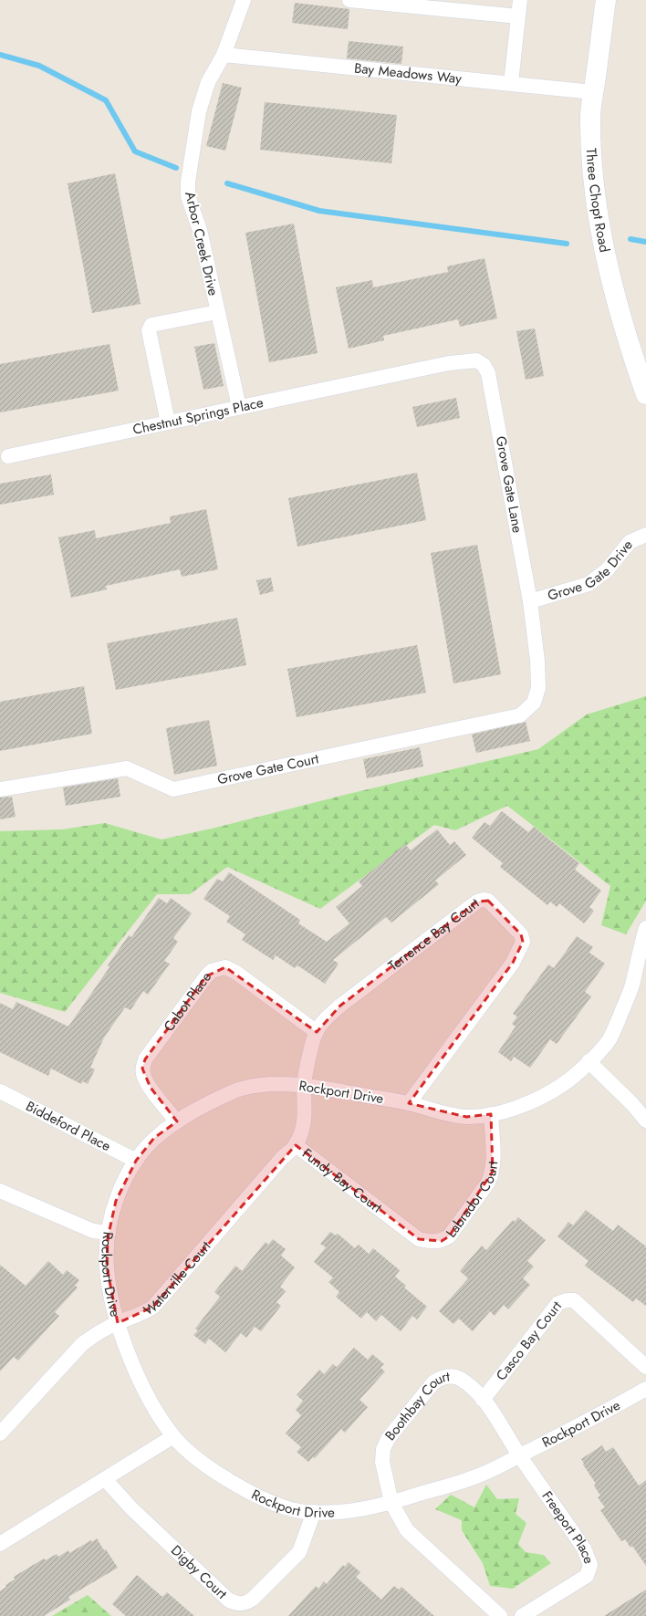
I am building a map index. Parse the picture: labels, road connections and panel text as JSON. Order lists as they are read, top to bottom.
{
  "streets": {
    "main road": ["Three Chopt Road"],
    "street": [
      "Bay Meadows Way",
      "Arbor Creek Drive",
      "Chestnut Springs Place",
      "Grove Gate Lane",
      "Grove Gate Drive",
      "Grove Gate Court",
      "Terrence Bay Court",
      "Cabot Place",
      "Rockport Drive",
      "Biddeford Place",
      "Fundy Bay Court",
      "Labrador Court",
      "Waterville Court",
      "Casco Bay Court",
      "Boothbay Court",
      "Freeport Place",
      "Digby Court"
    ]
  },
  "crossings": [
    ["Bay Meadows Way", "Three Chopt Road"],
    ["Bay Meadows Way", "Arbor Creek Drive"],
    ["Arbor Creek Drive", "Chestnut Springs Place"],
    ["Chestnut Springs Place", "Grove Gate Lane"],
    ["Grove Gate Lane", "Grove Gate Drive"],
    ["Grove Gate Lane", "Grove Gate Court"],
    ["Terrence Bay Court", "Cabot Place"],
    ["Terrence Bay Court", "Rockport Drive"],
    ["Terrence Bay Court", "Waterville Court"],
    ["Cabot Place", "Rockport Drive"],
    ["Rockport Drive", "Biddeford Place"],
    ["Rockport Drive", "Labrador Court"],
    ["Rockport Drive", "Waterville Court"],
    ["Rockport Drive", "Boothbay Court"],
    ["Rockport Drive", "Freeport Place"],
    ["Rockport Drive", "Digby Court"],
    ["Fundy Bay Court", "Labrador Court"],
    ["Fundy Bay Court", "Waterville Court"],
    ["Casco Bay Court", "Boothbay Court"],
    ["Boothbay Court", "Freeport Place"]
  ]
}
